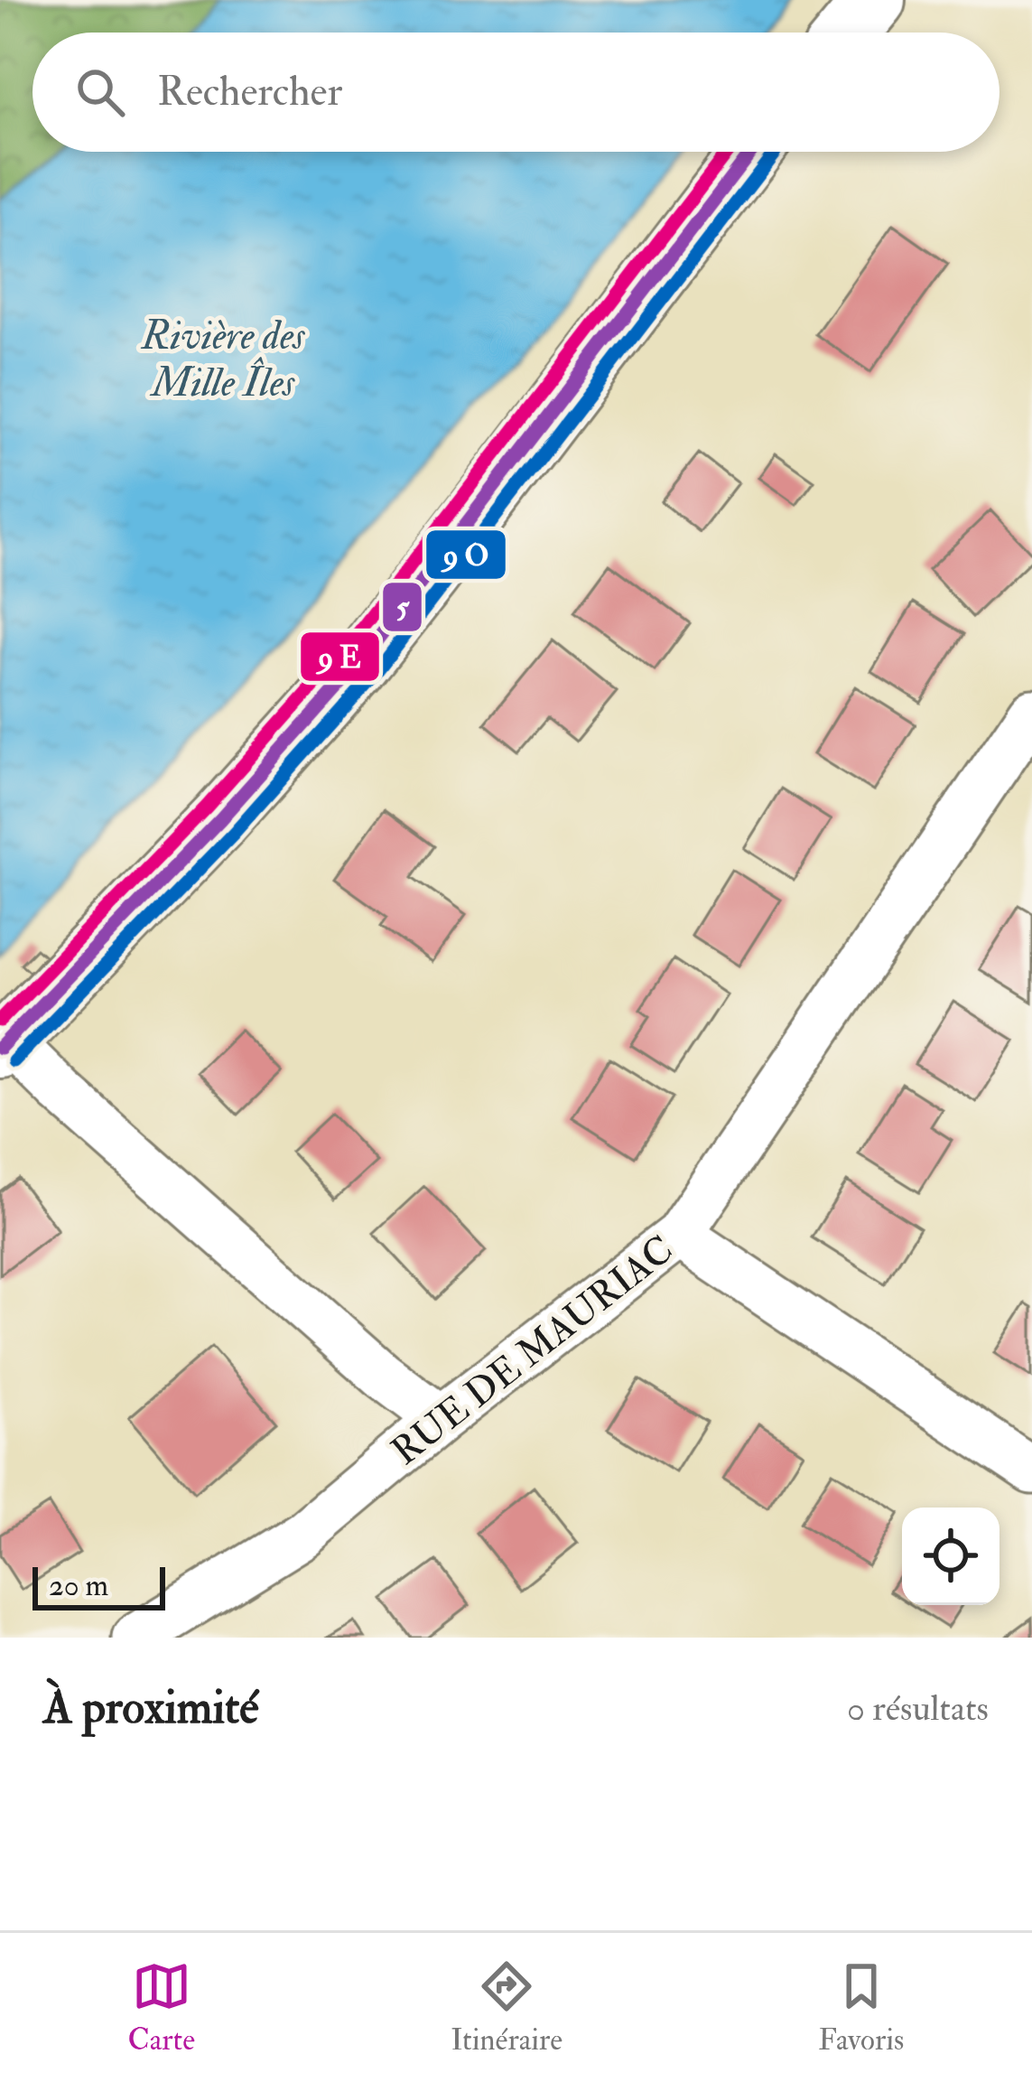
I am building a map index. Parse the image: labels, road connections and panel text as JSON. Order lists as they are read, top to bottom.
{
  "streets": {
    "street": ["RUE DE MAURIAC"]
  },
  "water": ["Rivière des Mille Îles"],
  "lines": ["transit line 5"],
  "scale_bar": "20 m",
  "page": {
    "search": "Rechercher",
    "scale": "20 m",
    "heading": ["À proximité", "0 résultats"],
    "nav": ["Carte", "Itinéraire", "Favoris"]
  }
}
